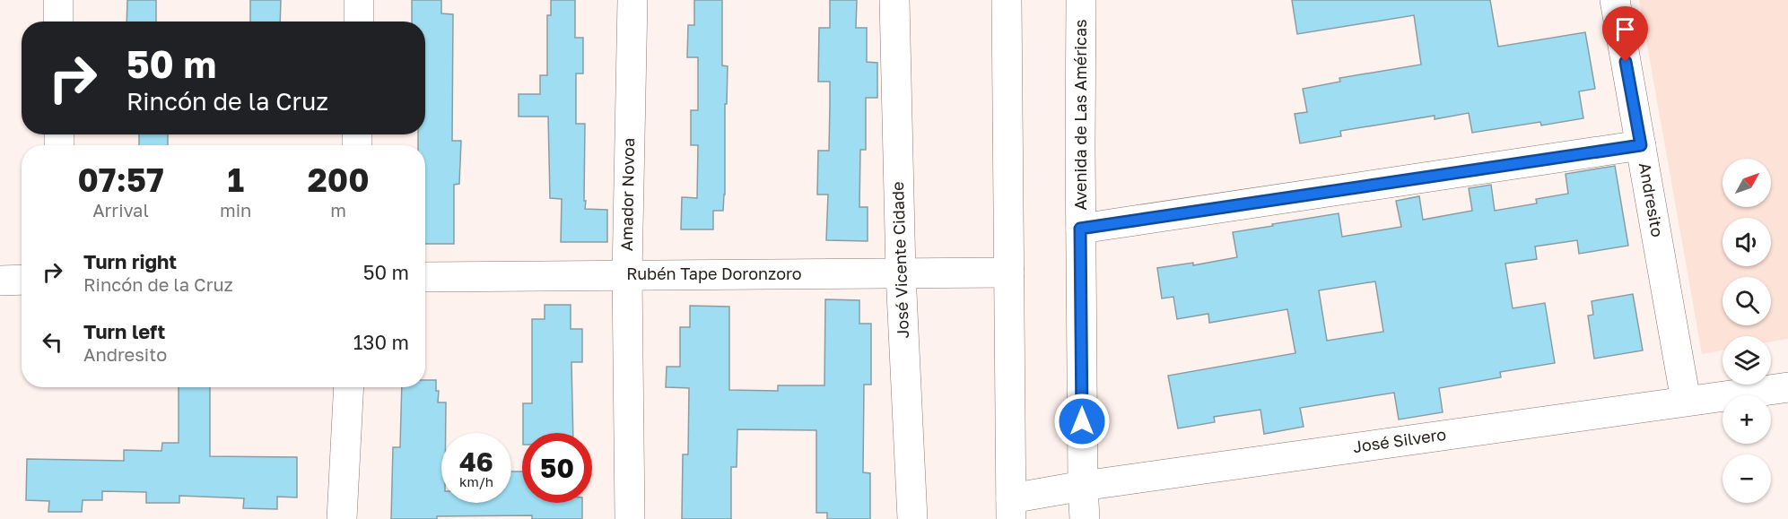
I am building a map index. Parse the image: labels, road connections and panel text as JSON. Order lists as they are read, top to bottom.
{
  "streets": {
    "street": [
      "Avenida de Las Américas",
      "Amador Novoa",
      "Andresito",
      "José Vicente Cidade",
      "Rubén Tape Doronzoro",
      "José Silvero"
    ]
  },
  "crossings": [
    ["Avenida de Las Américas", "José Silvero"],
    ["Amador Novoa", "Rubén Tape Doronzoro"],
    ["Andresito", "José Silvero"],
    ["José Vicente Cidade", "Rubén Tape Doronzoro"]
  ],
  "north": "top right",
  "page": {
    "turn": ["50 m", "Rincón de la Cruz"],
    "eta": [
      "07:57",
      "Arrival",
      "1",
      "min",
      "200",
      "m"
    ],
    "map_buttons": ["+", "−"],
    "list": [
      {
        "name": "Turn right",
        "note": "Rincón de la Cruz",
        "value": "50 m"
      },
      {
        "name": "Turn left",
        "note": "Andresito",
        "value": "130 m"
      }
    ],
    "speed": "46 km/h",
    "limit": "50"
  }
}
